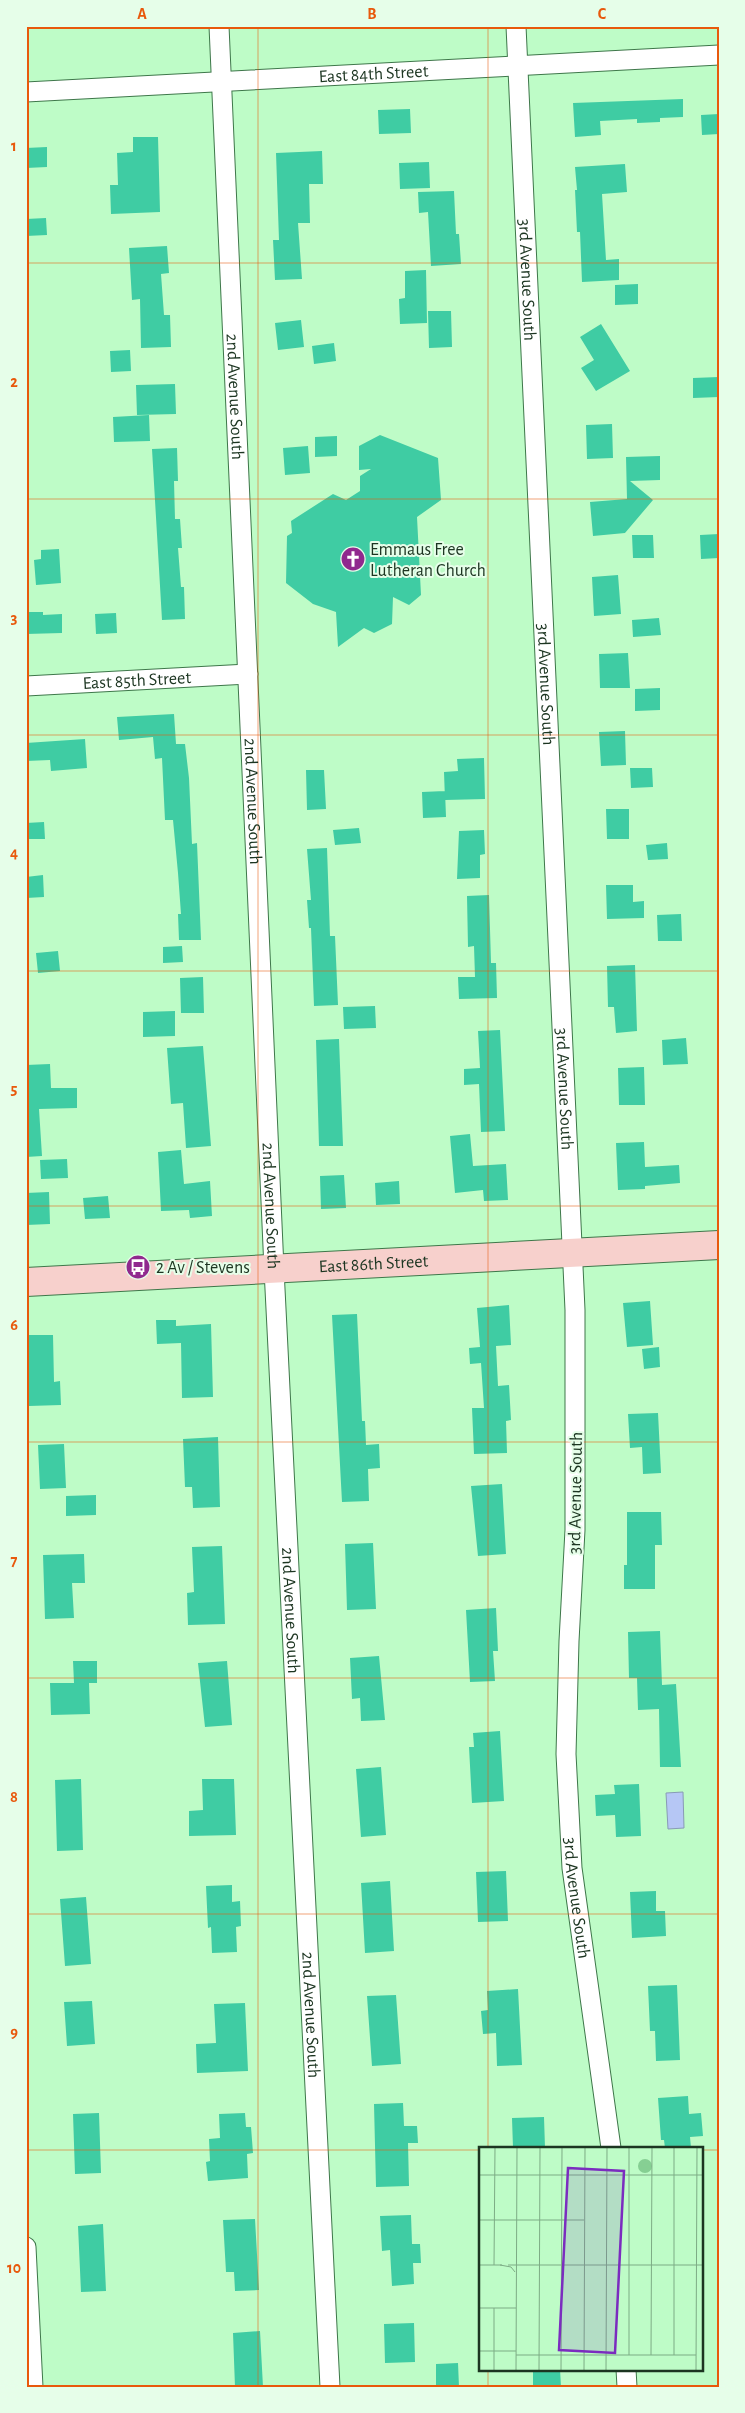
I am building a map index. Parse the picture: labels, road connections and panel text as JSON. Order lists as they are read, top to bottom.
{
  "streets": {
    "street": [
      "East 84th Street",
      "3rd Avenue South",
      "2nd Avenue South",
      "East 85th Street",
      "East 86th Street"
    ]
  },
  "crossings": [
    ["East 84th Street", "3rd Avenue South"],
    ["East 84th Street", "2nd Avenue South"],
    ["3rd Avenue South", "East 86th Street"],
    ["2nd Avenue South", "East 85th Street"],
    ["2nd Avenue South", "East 86th Street"]
  ],
  "places": {
    "church": ["Emmaus Free Lutheran Church"],
    "bus stop": ["2 Av / Stevens"]
  },
  "grid": {
    "columns": ["A", "B", "C"],
    "rows": [
      "1",
      "2",
      "3",
      "4",
      "5",
      "6",
      "7",
      "8",
      "9",
      "10"
    ]
  }
}
